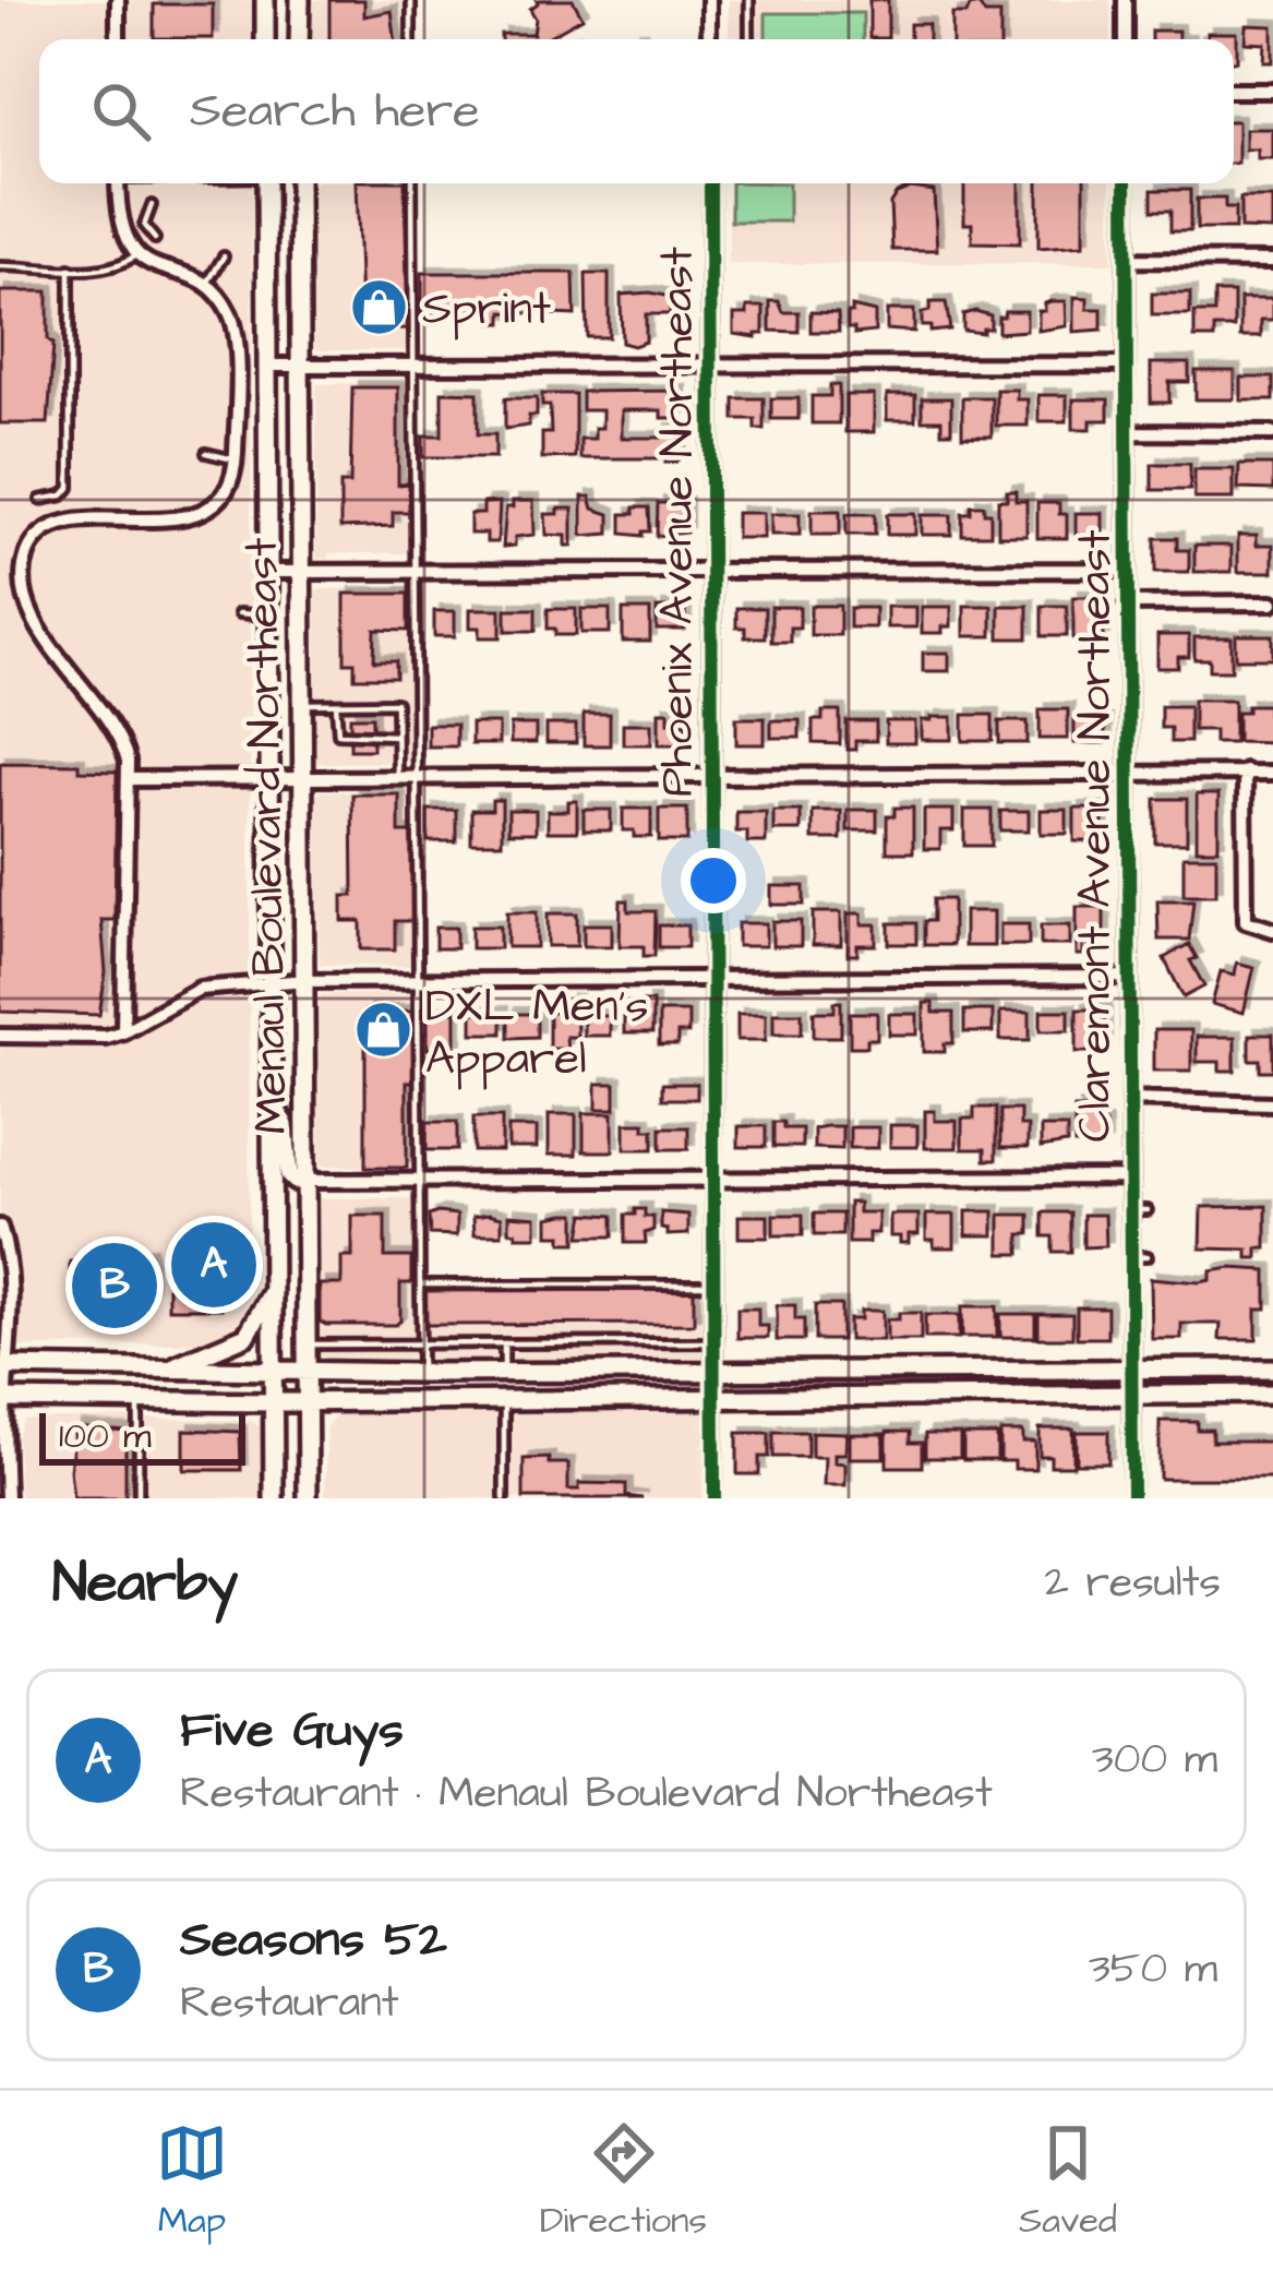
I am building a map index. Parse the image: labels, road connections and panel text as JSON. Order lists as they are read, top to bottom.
{
  "streets": {
    "main road": ["Menaul Boulevard Northeast"],
    "street": ["Phoenix Avenue Northeast", "Claremont Avenue Northeast"]
  },
  "places": {
    "shop": ["Sprint", "DXL Men's Apparel"]
  },
  "scale_bar": "100 m",
  "page": {
    "search": "Search here",
    "pins": ["A", "B"],
    "scale": "100 m",
    "heading": ["Nearby", "2 results"],
    "list": [
      {
        "mark": "A",
        "name": "Five Guys",
        "note": "Restaurant · Menaul Boulevard Northeast",
        "value": "300 m"
      },
      {
        "mark": "B",
        "name": "Seasons 52",
        "note": "Restaurant",
        "value": "350 m"
      }
    ],
    "nav": ["Map", "Directions", "Saved"]
  }
}
